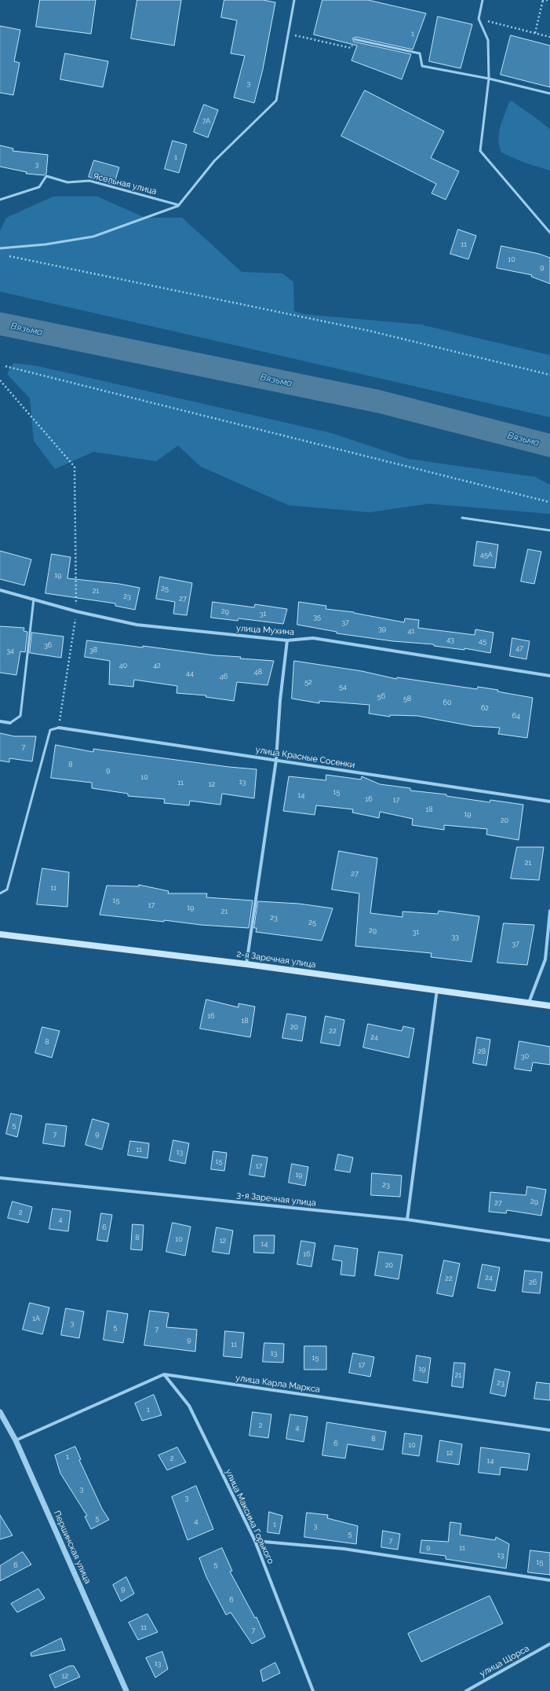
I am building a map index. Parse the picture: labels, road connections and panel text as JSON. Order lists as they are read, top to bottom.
{
  "streets": {
    "main road": ["2-я Заречная улица"],
    "street": [
      "улица Мухина",
      "улица Красные Сосенки",
      "3-я Заречная улица",
      "улица Карла Маркса",
      "улица Максима Горького",
      "Першинская улица",
      "улица Щорса"
    ],
    "lane": ["Ясельная улица"]
  },
  "crossings": [
    ["улица Карла Маркса", "улица Максима Горького"]
  ],
  "water": ["Вязьма"],
  "house_numbers": [
    "1",
    "3",
    "7А",
    "1",
    "3",
    "11",
    "10",
    "9",
    "45А",
    "19",
    "25",
    "21",
    "23",
    "27",
    "29",
    "31",
    "35",
    "37",
    "39",
    "41",
    "43",
    "45",
    "36",
    "47",
    "38",
    "34",
    "40",
    "42",
    "48",
    "44",
    "46",
    "52",
    "54",
    "56",
    "58",
    "60",
    "62",
    "64",
    "7",
    "8",
    "9",
    "10",
    "13",
    "11",
    "12",
    "15",
    "14",
    "16",
    "17",
    "18",
    "19",
    "20",
    "21",
    "27",
    "11",
    "15",
    "17",
    "19",
    "21",
    "23",
    "25",
    "29",
    "31",
    "33",
    "37",
    "16",
    "18",
    "20",
    "22",
    "24",
    "8",
    "28",
    "30",
    "5",
    "9",
    "7",
    "11",
    "13",
    "15",
    "17",
    "19",
    "23",
    "29",
    "27",
    "2",
    "4",
    "6",
    "8",
    "10",
    "12",
    "14",
    "16",
    "20",
    "24",
    "22",
    "26",
    "1А",
    "3",
    "5",
    "7",
    "9",
    "11",
    "13",
    "15",
    "17",
    "19",
    "21",
    "23",
    "1",
    "2",
    "4",
    "8",
    "6",
    "10",
    "12",
    "1",
    "2",
    "14",
    "3",
    "3",
    "5",
    "4",
    "1",
    "3",
    "5",
    "7",
    "9",
    "11",
    "13",
    "15",
    "5",
    "6",
    "9",
    "6",
    "11",
    "7",
    "13",
    "12"
  ]
}
